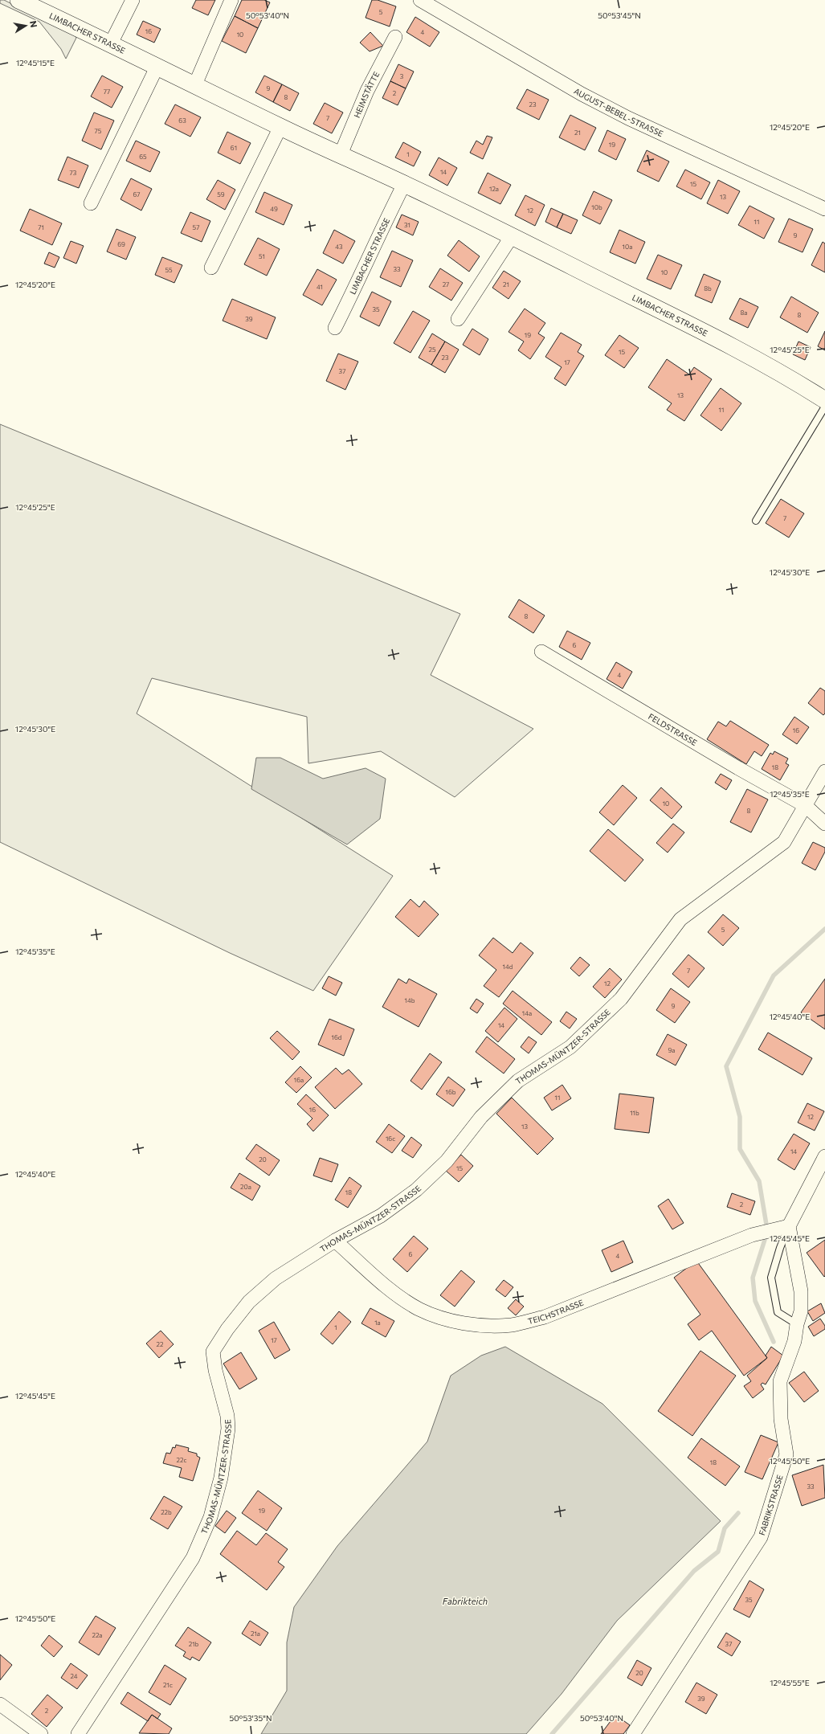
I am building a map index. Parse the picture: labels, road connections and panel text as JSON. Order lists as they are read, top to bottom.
{
  "streets": {
    "street": [
      "LIMBACHER STRASSE",
      "HEIMSTÄTTE",
      "AUGUST-BEBEL-STRASSE",
      "FELDSTRASSE",
      "THOMAS-MÜNTZER-STRASSE",
      "TEICHSTRASSE",
      "FABRIKSTRASSE"
    ]
  },
  "crossings": [
    ["LIMBACHER STRASSE", "HEIMSTÄTTE"],
    ["FELDSTRASSE", "THOMAS-MÜNTZER-STRASSE"],
    ["THOMAS-MÜNTZER-STRASSE", "TEICHSTRASSE"],
    ["TEICHSTRASSE", "FABRIKSTRASSE"]
  ],
  "water": ["Fabrikteich"],
  "house_numbers": [
    "5",
    "16",
    "4",
    "10",
    "3",
    "9",
    "77",
    "2",
    "8",
    "23",
    "7",
    "63",
    "75",
    "21",
    "19",
    "61",
    "1",
    "65",
    "14",
    "73",
    "15",
    "12a",
    "67",
    "59",
    "13",
    "10b",
    "49",
    "12",
    "11",
    "31",
    "71",
    "57",
    "9",
    "69",
    "43",
    "10a",
    "51",
    "33",
    "55",
    "10",
    "27",
    "21",
    "41",
    "8b",
    "35",
    "8a",
    "8",
    "39",
    "19",
    "25",
    "15",
    "23",
    "17",
    "37",
    "13",
    "11",
    "7",
    "8",
    "6",
    "4",
    "16",
    "18",
    "10",
    "8",
    "5",
    "14d",
    "7",
    "12",
    "14b",
    "9",
    "14a",
    "14",
    "16d",
    "9a",
    "16a",
    "16b",
    "11",
    "16",
    "11b",
    "12",
    "13",
    "16c",
    "14",
    "20",
    "15",
    "20a",
    "18",
    "2",
    "6",
    "4",
    "1a",
    "1",
    "17",
    "22",
    "22c",
    "18",
    "33",
    "19",
    "22b",
    "35",
    "21a",
    "22a",
    "21b",
    "37",
    "20",
    "24",
    "21c",
    "39",
    "2"
  ],
  "north": "right",
  "coordinates": [
    "50°53'40\"N",
    "50°53'45\"N",
    "12°45'15\"E",
    "12°45'20\"E",
    "12°45'25\"E",
    "12°45'30\"E",
    "12°45'35\"E",
    "12°45'40\"E",
    "12°45'45\"E",
    "12°45'50\"E",
    "12°45'55\"E",
    "50°53'35\"N"
  ]
}
